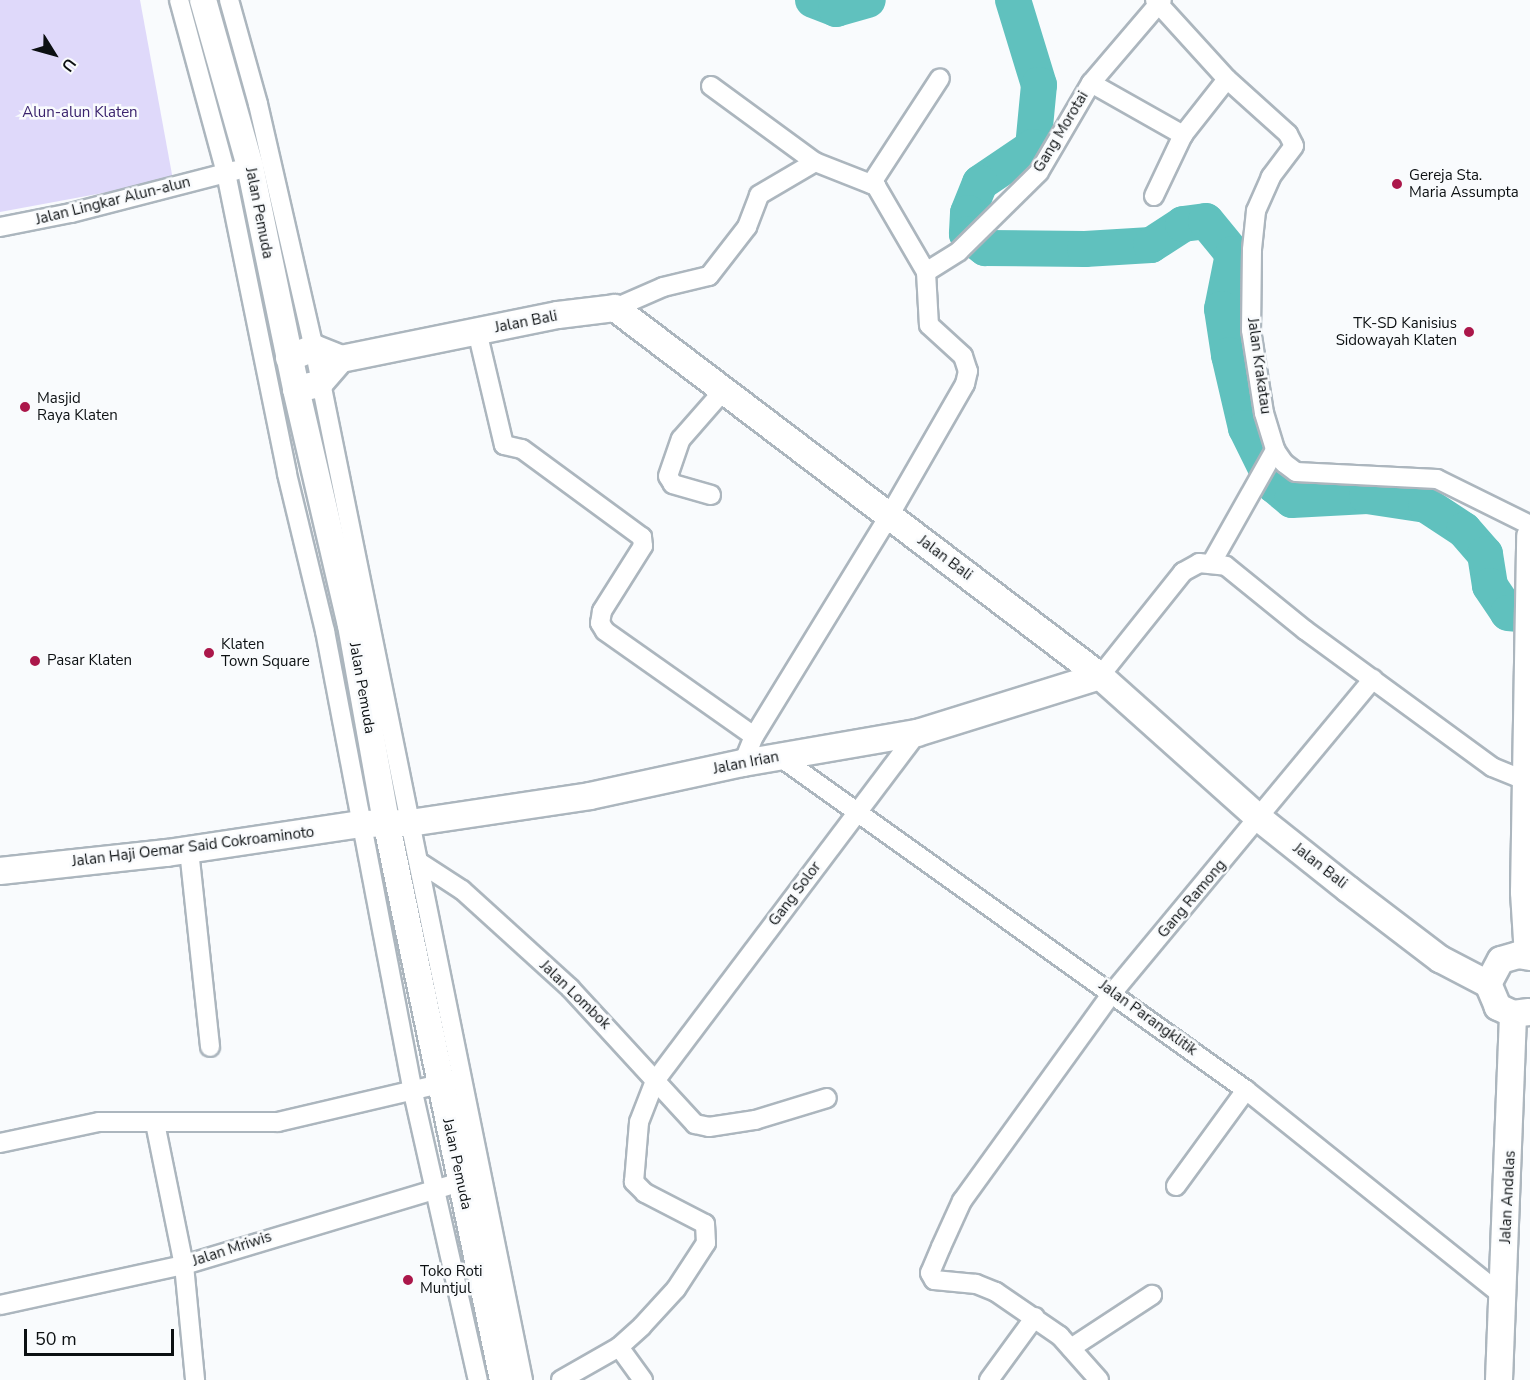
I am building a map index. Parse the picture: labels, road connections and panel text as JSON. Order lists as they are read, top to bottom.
{
  "streets": {
    "street": [
      "Gang Morotai",
      "Jalan Lingkar Alun-alun",
      "Jalan Pemuda",
      "Jalan Bali",
      "Jalan Krakatau",
      "Jalan Irian",
      "Jalan Haji Oemar Said Cokroaminoto",
      "Gang Solor",
      "Gang Ramong",
      "Jalan Lombok",
      "Jalan Parangklitik",
      "Jalan Andalas",
      "Jalan Mriwis"
    ]
  },
  "crossings": [
    ["Gang Morotai", "Jalan Krakatau"],
    ["Jalan Lingkar Alun-alun", "Jalan Pemuda"],
    ["Jalan Pemuda", "Jalan Irian"],
    ["Jalan Pemuda", "Jalan Haji Oemar Said Cokroaminoto"],
    ["Jalan Pemuda", "Jalan Mriwis"],
    ["Jalan Bali", "Jalan Irian"],
    ["Jalan Bali", "Gang Ramong"],
    ["Jalan Bali", "Jalan Andalas"],
    ["Jalan Irian", "Jalan Haji Oemar Said Cokroaminoto"],
    ["Jalan Irian", "Gang Solor"],
    ["Jalan Irian", "Jalan Parangklitik"],
    ["Gang Solor", "Jalan Lombok"],
    ["Gang Solor", "Jalan Parangklitik"],
    ["Gang Ramong", "Jalan Parangklitik"],
    ["Jalan Parangklitik", "Jalan Andalas"]
  ],
  "parks": ["Alun-alun Klaten"],
  "places": [
    "Gereja Sta. Maria Assumpta",
    "TK-SD Kanisius Sidowayah Klaten",
    "Masjid Raya Klaten",
    "Klaten Town Square",
    "Pasar Klaten",
    "Toko Roti Muntjul"
  ],
  "scale_bar": "50 m",
  "north": "bottom right"
}
